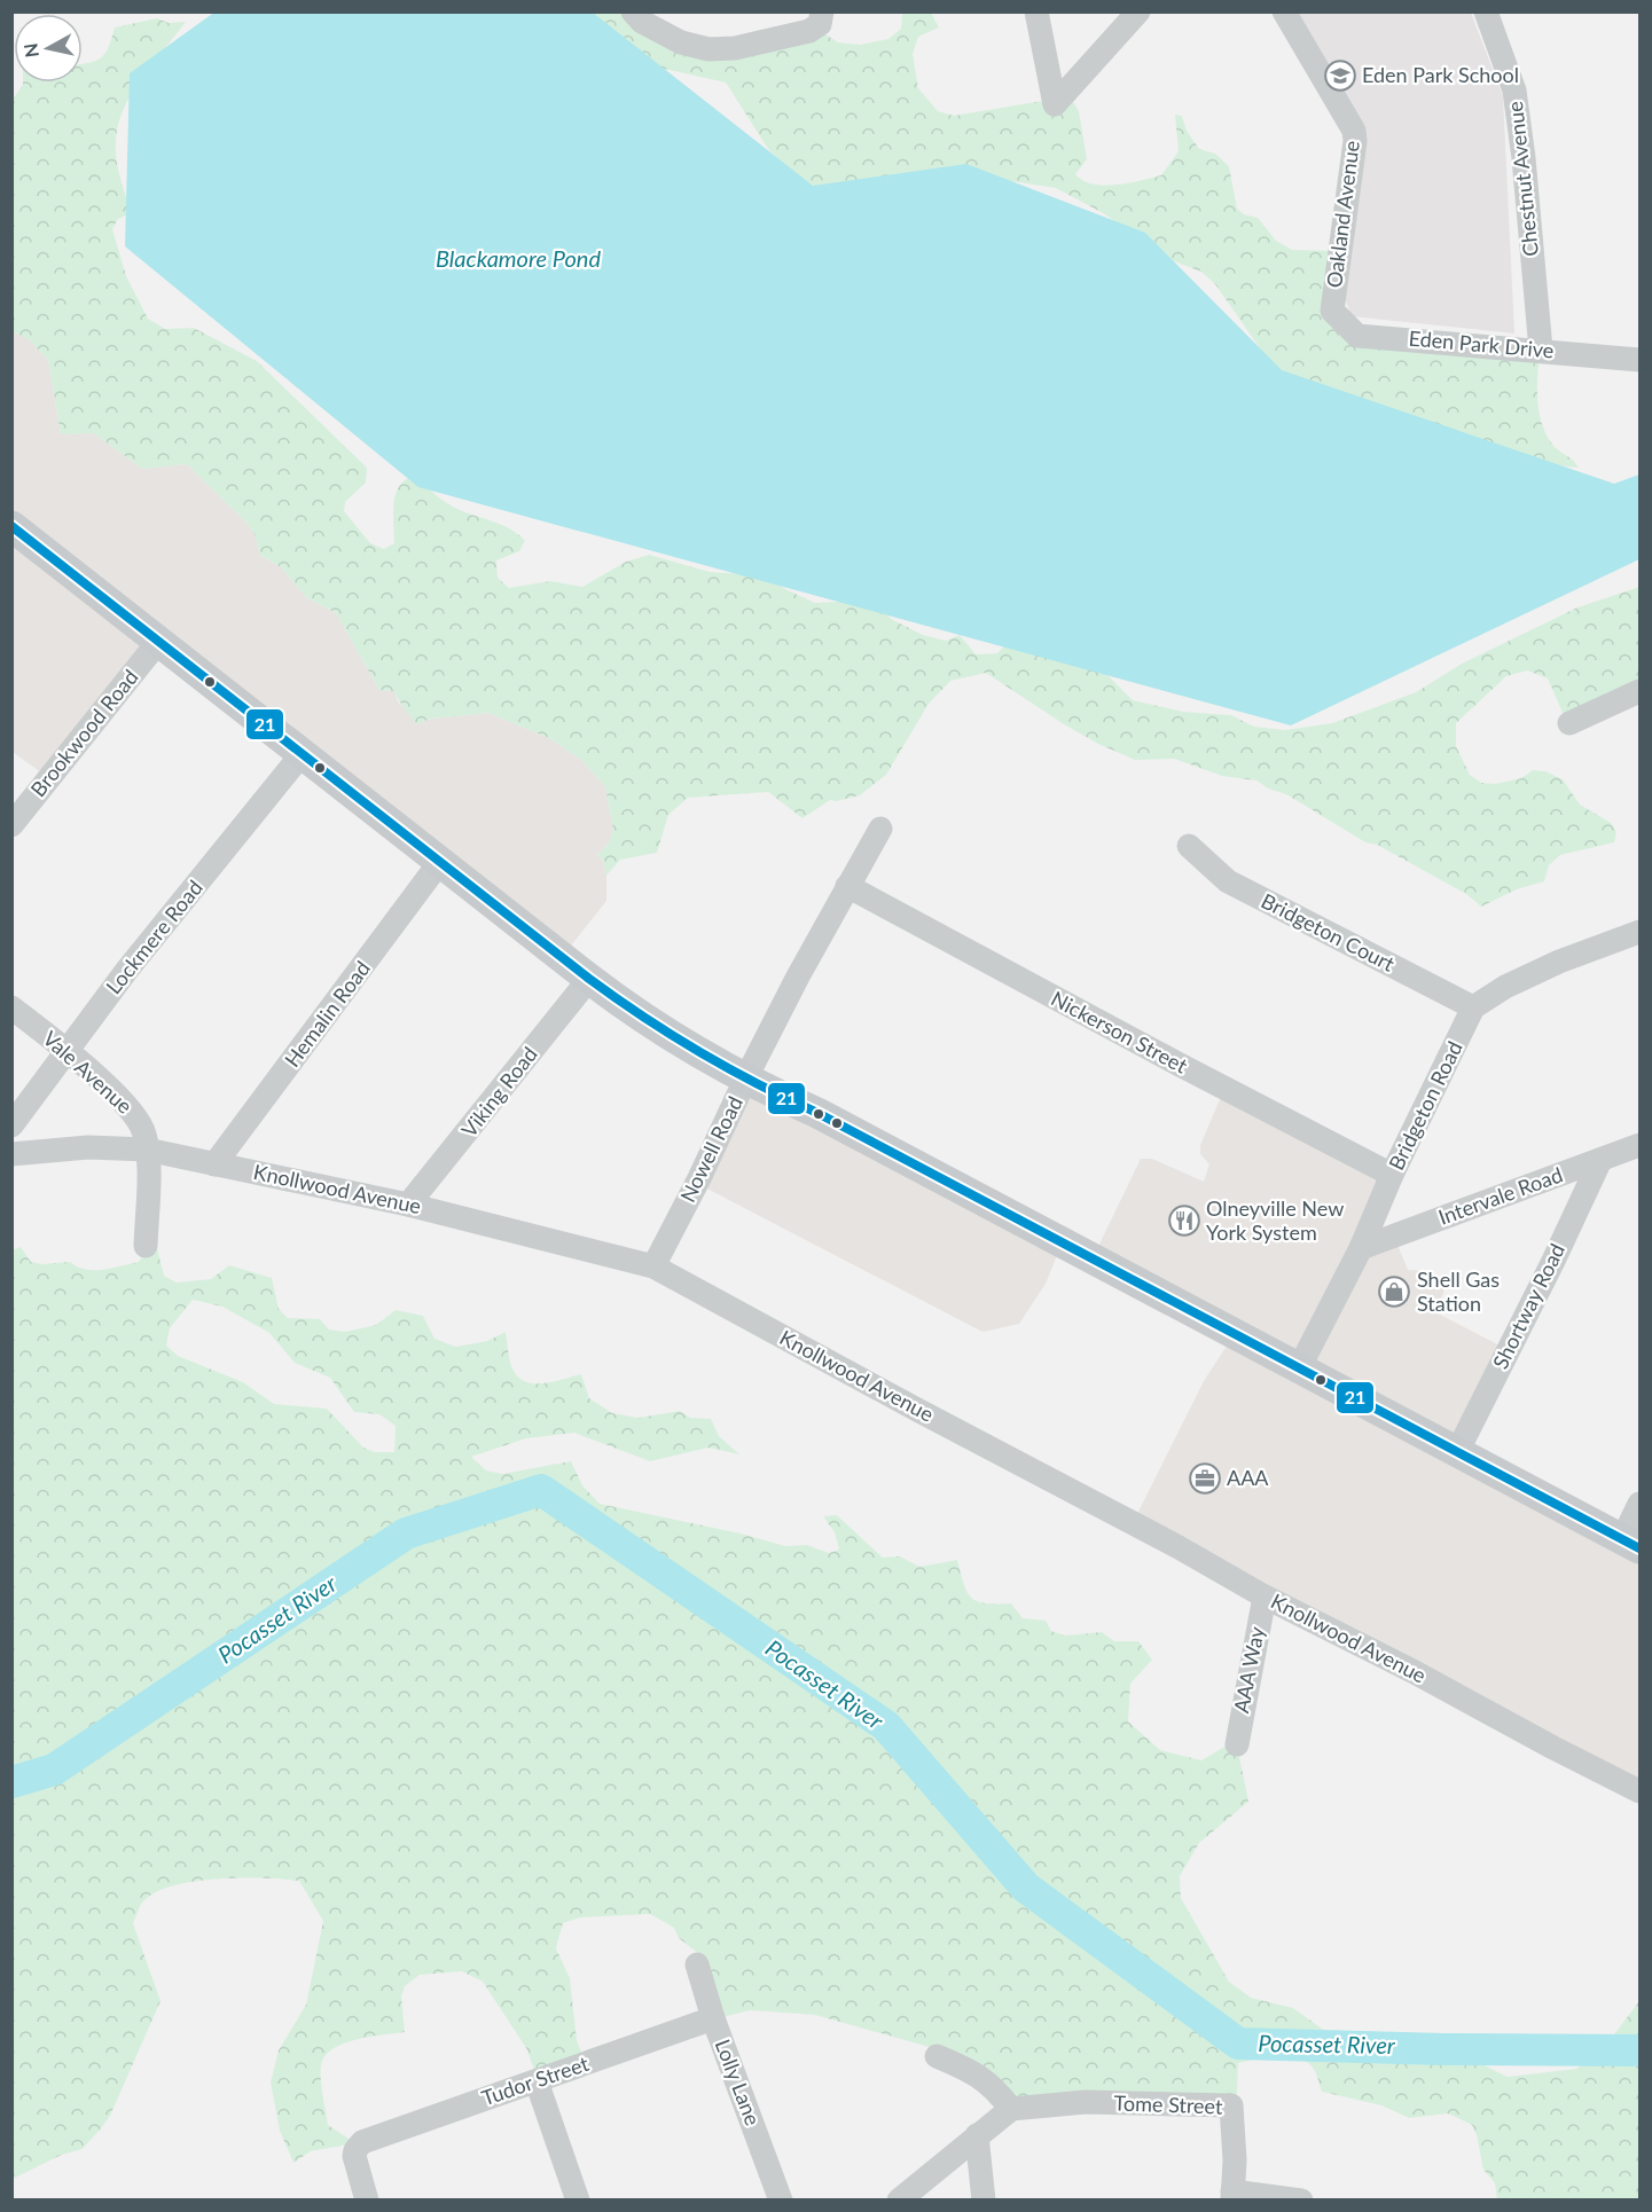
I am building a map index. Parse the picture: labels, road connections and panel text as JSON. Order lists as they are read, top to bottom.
{
  "streets": {
    "street": [
      "Chestnut Avenue",
      "Oakland Avenue",
      "Eden Park Drive",
      "Brookwood Road",
      "Bridgeton Court",
      "Lockmere Road",
      "Hemalin Road",
      "Nickerson Street",
      "Vale Avenue",
      "Viking Road",
      "Bridgeton Road",
      "Nowell Road",
      "Knollwood Avenue",
      "Intervale Road",
      "Shortway Road",
      "AAA Way",
      "Tudor Street",
      "Lolly Lane",
      "Tome Street"
    ]
  },
  "crossings": [
    ["Chestnut Avenue", "Eden Park Drive"],
    ["Oakland Avenue", "Eden Park Drive"],
    ["Bridgeton Court", "Bridgeton Road"],
    ["Lockmere Road", "Vale Avenue"],
    ["Hemalin Road", "Knollwood Avenue"],
    ["Nickerson Street", "Bridgeton Road"],
    ["Nickerson Street", "Nowell Road"],
    ["Vale Avenue", "Knollwood Avenue"],
    ["Viking Road", "Knollwood Avenue"],
    ["Bridgeton Road", "Intervale Road"],
    ["Nowell Road", "Knollwood Avenue"],
    ["Knollwood Avenue", "AAA Way"],
    ["Intervale Road", "Shortway Road"],
    ["Tudor Street", "Lolly Lane"]
  ],
  "water": ["Blackamore Pond", "Pocasset River"],
  "places": {
    "school or university": ["Eden Park School"],
    "restaurant": ["Olneyville New York System"],
    "shop": ["Shell Gas Station"],
    "office": ["AAA"]
  },
  "lines": ["transit line 21"],
  "north": "left"
}
